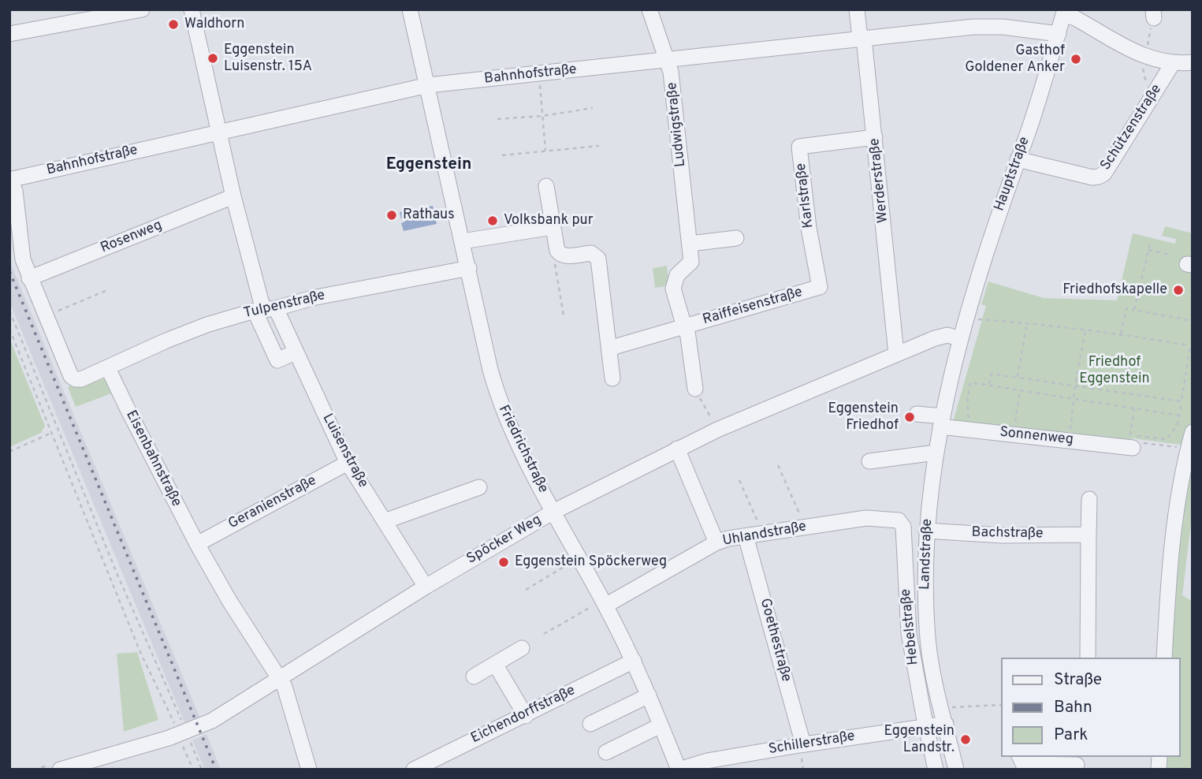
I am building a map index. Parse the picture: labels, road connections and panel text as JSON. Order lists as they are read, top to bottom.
{
  "streets": {
    "street": [
      "Bahnhofstraße",
      "Ludwigstraße",
      "Schützenstraße",
      "Hauptstraße",
      "Werderstraße",
      "Karlstraße",
      "Rosenweg",
      "Tulpenstraße",
      "Raiffeisenstraße",
      "Sonnenweg",
      "Friedrichstraße",
      "Luisenstraße",
      "Eisenbahnstraße",
      "Geranienstraße",
      "Bachstraße",
      "Uhlandstraße",
      "Spöcker Weg",
      "Landstraße",
      "Hebelstraße",
      "Goethestraße",
      "Eichendorffstraße",
      "Schillerstraße"
    ]
  },
  "crossings": [
    ["Bahnhofstraße", "Ludwigstraße"],
    ["Bahnhofstraße", "Hauptstraße"],
    ["Bahnhofstraße", "Werderstraße"],
    ["Bahnhofstraße", "Friedrichstraße"],
    ["Bahnhofstraße", "Luisenstraße"],
    ["Ludwigstraße", "Raiffeisenstraße"],
    ["Schützenstraße", "Hauptstraße"],
    ["Hauptstraße", "Spöcker Weg"],
    ["Hauptstraße", "Landstraße"],
    ["Werderstraße", "Karlstraße"],
    ["Werderstraße", "Spöcker Weg"],
    ["Karlstraße", "Raiffeisenstraße"],
    ["Rosenweg", "Luisenstraße"],
    ["Tulpenstraße", "Friedrichstraße"],
    ["Tulpenstraße", "Luisenstraße"],
    ["Tulpenstraße", "Eisenbahnstraße"],
    ["Sonnenweg", "Landstraße"],
    ["Friedrichstraße", "Uhlandstraße"],
    ["Friedrichstraße", "Spöcker Weg"],
    ["Friedrichstraße", "Eichendorffstraße"],
    ["Friedrichstraße", "Schillerstraße"],
    ["Luisenstraße", "Geranienstraße"],
    ["Luisenstraße", "Spöcker Weg"],
    ["Eisenbahnstraße", "Geranienstraße"],
    ["Eisenbahnstraße", "Spöcker Weg"],
    ["Bachstraße", "Landstraße"],
    ["Uhlandstraße", "Hebelstraße"],
    ["Uhlandstraße", "Goethestraße"],
    ["Spöcker Weg", "Landstraße"],
    ["Landstraße", "Schillerstraße"],
    ["Hebelstraße", "Schillerstraße"],
    ["Goethestraße", "Schillerstraße"]
  ],
  "districts": ["Eggenstein"],
  "parks": ["Friedhof Eggenstein"],
  "places": [
    "Waldhorn",
    "Eggenstein Luisenstr. 15A",
    "Gasthof Goldener Anker",
    "Rathaus",
    "Volksbank pur",
    "Friedhofskapelle",
    "Eggenstein Friedhof",
    "Eggenstein Spöckerweg",
    "Eggenstein Landstr."
  ],
  "legend": ["Straße", "Bahn", "Park"]
}
